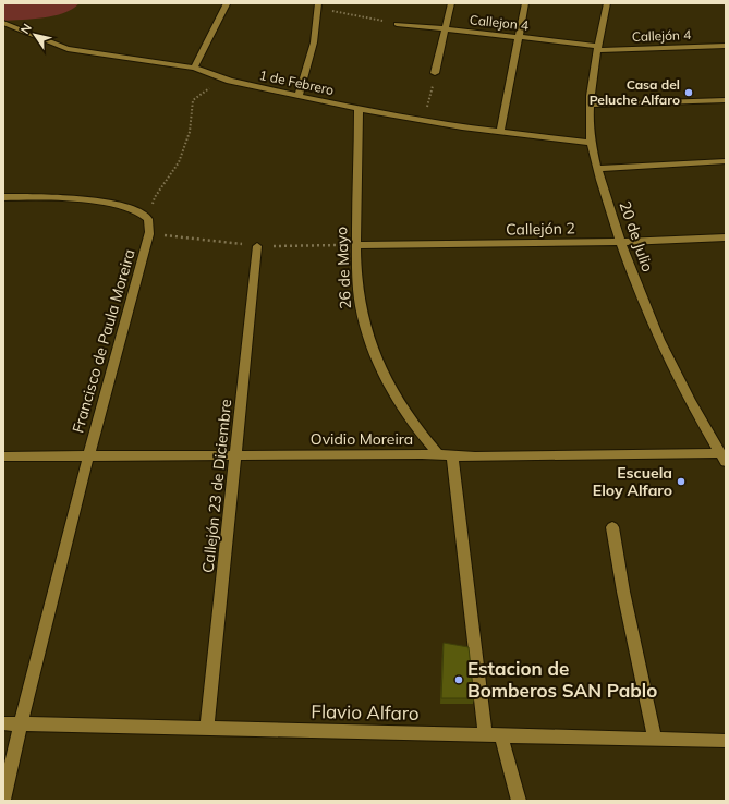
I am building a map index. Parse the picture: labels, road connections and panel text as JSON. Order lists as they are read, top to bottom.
{
  "streets": {
    "street": [
      "Callejon 4",
      "Callejón 4",
      "1 de Febrero",
      "Callejón 2",
      "20 de Julio",
      "26 de Mayo",
      "Francisco de Paula Moreira",
      "Ovidio Moreira",
      "Callejón 23 de Diciembre",
      "Flavio Alfaro"
    ]
  },
  "crossings": [
    ["Callejon 4", "Callejón 4"],
    ["Callejon 4", "20 de Julio"],
    ["Callejón 4", "20 de Julio"],
    ["1 de Febrero", "20 de Julio"],
    ["1 de Febrero", "26 de Mayo"],
    ["Callejón 2", "20 de Julio"],
    ["Callejón 2", "26 de Mayo"],
    ["20 de Julio", "Ovidio Moreira"],
    ["26 de Mayo", "Ovidio Moreira"],
    ["Francisco de Paula Moreira", "Ovidio Moreira"],
    ["Francisco de Paula Moreira", "Flavio Alfaro"],
    ["Ovidio Moreira", "Callejón 23 de Diciembre"],
    ["Callejón 23 de Diciembre", "Flavio Alfaro"]
  ],
  "places": ["Casa del Peluche Alfaro", "Escuela Eloy Alfaro", "Estacion de Bomberos SAN Pablo"],
  "north": "top left"
}
